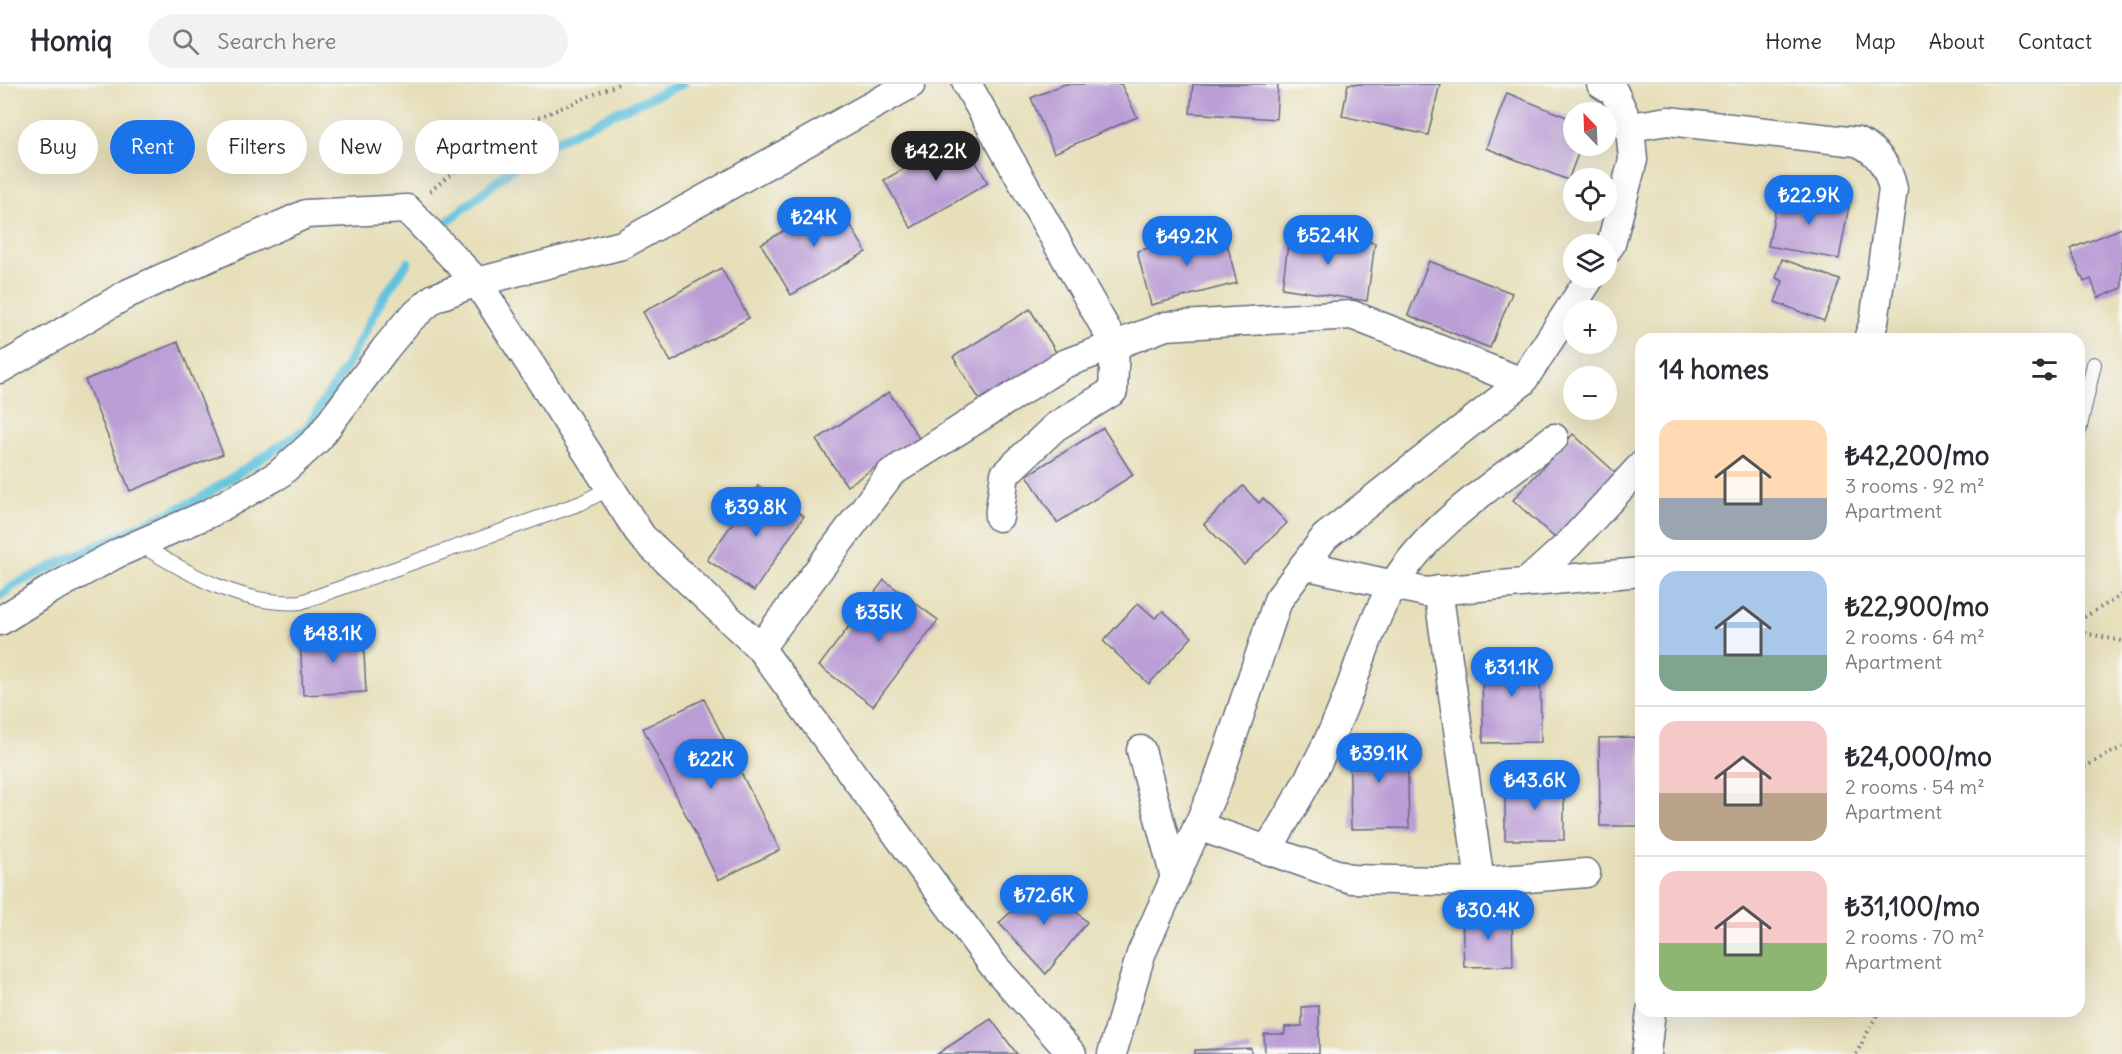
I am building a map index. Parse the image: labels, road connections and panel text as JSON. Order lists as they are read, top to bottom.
{
  "north": "top left",
  "page": {
    "header": "Homiq",
    "search": "Search here",
    "nav": [
      "Home",
      "Map",
      "About",
      "Contact"
    ],
    "map_buttons": ["+", "−"],
    "chip": [
      "Buy",
      "Rent",
      "Filters",
      "New",
      "Apartment"
    ],
    "price": [
      "₺42.2K",
      "₺22.9K",
      "₺24K",
      "₺52.4K",
      "₺49.2K",
      "₺39.8K",
      "₺35K",
      "₺48.1K",
      "₺31.1K",
      "₺39.1K",
      "₺22K",
      "₺43.6K",
      "₺72.6K",
      "₺30.4K"
    ],
    "heading": "14 homes",
    "list": [
      {
        "name": "₺42,200/mo",
        "note": "3 rooms · 92 m² · Apartment"
      },
      {
        "name": "₺22,900/mo",
        "note": "2 rooms · 64 m² · Apartment"
      },
      {
        "name": "₺24,000/mo",
        "note": "2 rooms · 54 m² · Apartment"
      },
      {
        "name": "₺31,100/mo",
        "note": "2 rooms · 70 m² · Apartment"
      }
    ]
  }
}
